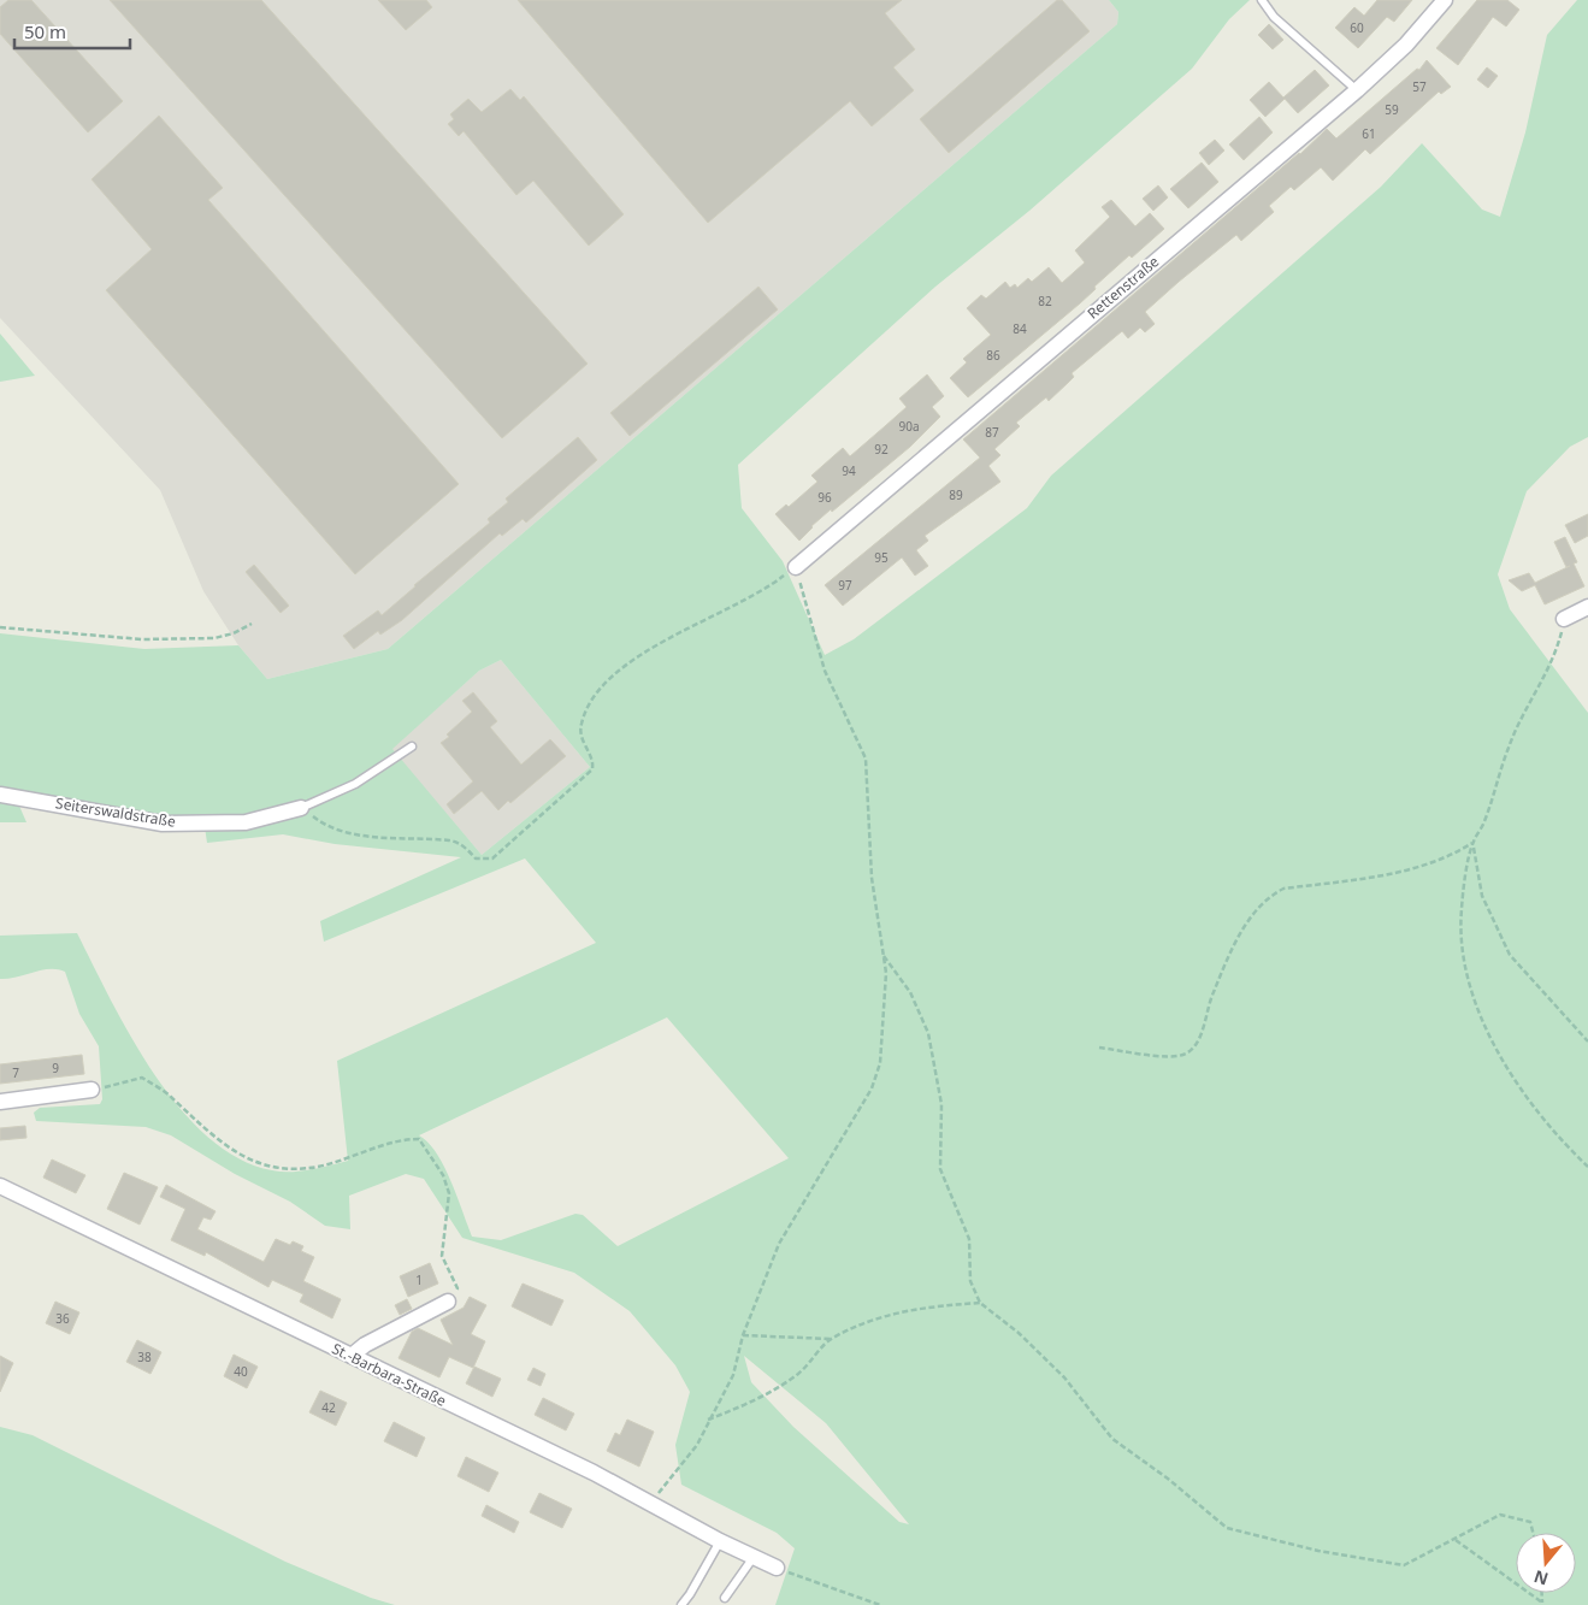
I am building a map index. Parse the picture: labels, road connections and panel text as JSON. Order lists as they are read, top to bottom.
{
  "streets": {
    "street": ["Rettenstraße", "Seiterswaldstraße", "St.-Barbara-Straße"]
  },
  "house_numbers": [
    "60",
    "57",
    "59",
    "61",
    "82",
    "84",
    "86",
    "90a",
    "87",
    "92",
    "94",
    "89",
    "96",
    "95",
    "97",
    "9",
    "7",
    "1",
    "36",
    "38",
    "40",
    "42"
  ],
  "scale_bar": "50 m",
  "north": "bottom"
}
